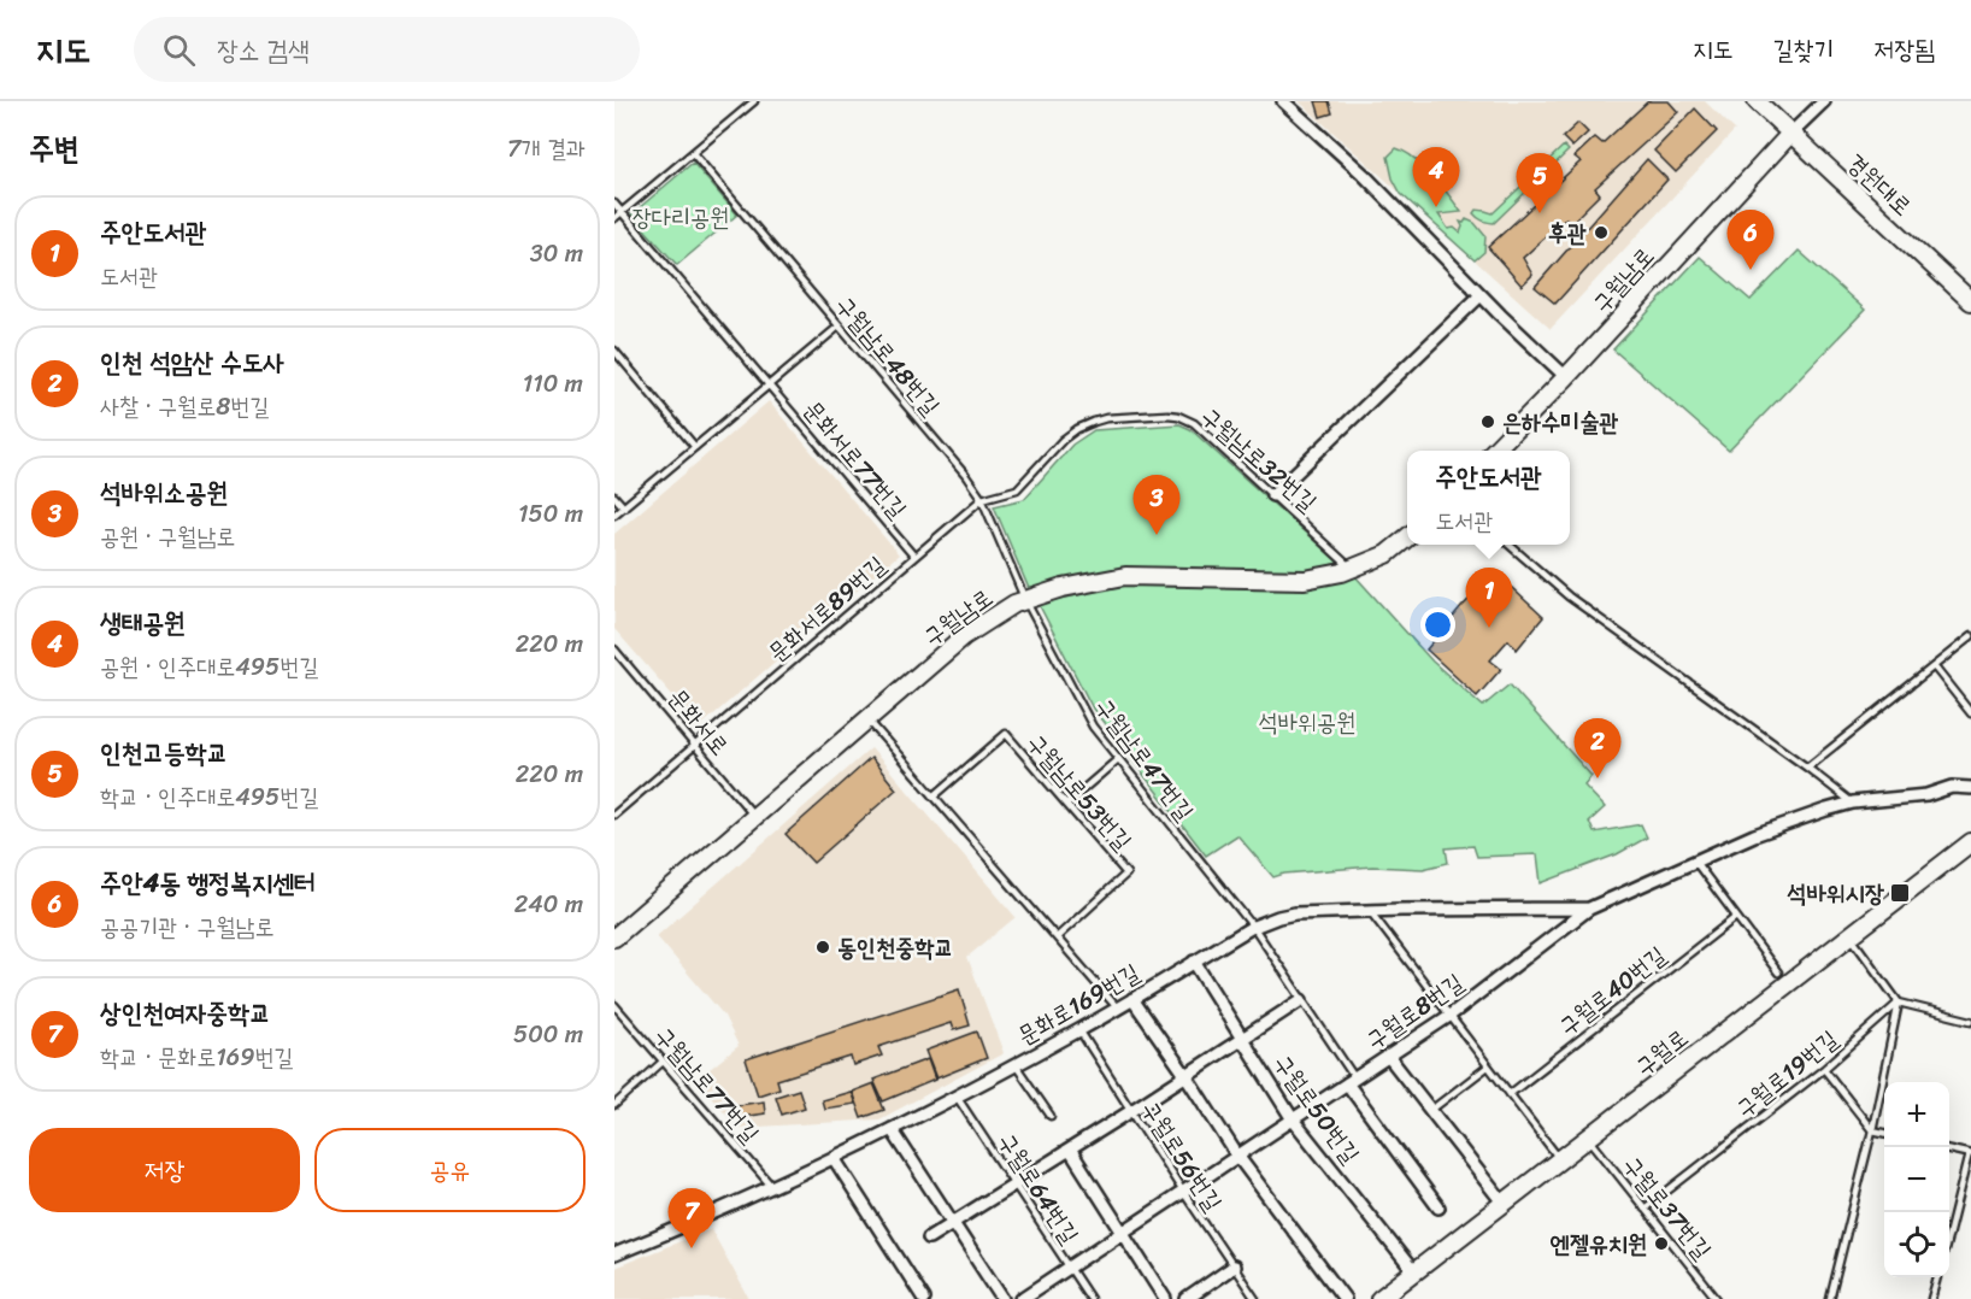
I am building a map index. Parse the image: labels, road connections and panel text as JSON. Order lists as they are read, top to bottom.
{
  "streets": {
    "street": [
      "경원대로",
      "구월남로",
      "문화로169번길",
      "구월로8번길",
      "구월로",
      "구월로50번길"
    ],
    "lane": [
      "구월남로48번길",
      "문화서로77번길",
      "구월남로32번길",
      "문화서로89번길",
      "문화서로",
      "구월남로47번길",
      "구월남로53번길",
      "구월로40번길",
      "구월로19번길",
      "구월남로77번길",
      "구월로56번길",
      "구월로64번길",
      "구월로37번길"
    ]
  },
  "crossings": [
    ["경원대로", "구월남로"],
    ["구월남로", "구월남로48번길"],
    ["구월남로", "구월남로32번길"],
    ["구월남로", "문화서로"],
    ["구월남로", "구월남로47번길"],
    ["구월남로48번길", "구월남로32번길"],
    ["구월남로48번길", "문화서로89번길"],
    ["구월남로48번길", "구월남로47번길"],
    ["문화서로77번길", "문화서로89번길"],
    ["구월남로32번길", "문화서로89번길"],
    ["문화서로89번길", "문화서로"],
    ["구월남로47번길", "문화로169번길"],
    ["구월남로47번길", "구월로8번길"],
    ["문화로169번길", "구월로8번길"],
    ["문화로169번길", "구월남로77번길"],
    ["문화로169번길", "구월로50번길"],
    ["문화로169번길", "구월로56번길"],
    ["문화로169번길", "구월로64번길"],
    ["구월로8번길", "구월로50번길"],
    ["구월로8번길", "구월로56번길"],
    ["구월로8번길", "구월로64번길"],
    ["구월로", "구월로50번길"],
    ["구월로", "구월로37번길"],
    ["구월로19번길", "구월로37번길"]
  ],
  "parks": ["장다리공원", "석바위공원"],
  "places": {
    "other": [
      "후관",
      "은하수미술관",
      "동인천중학교",
      "엔젤유치원"
    ],
    "transit": ["석바위시장"]
  },
  "page": {
    "header": "지도",
    "search": "장소 검색",
    "nav": ["지도", "길찾기", "저장됨"],
    "heading": ["주변", "7개 결과"],
    "pins": [
      "4",
      "5",
      "6",
      "3",
      "1",
      "2",
      "7"
    ],
    "list": [
      {
        "mark": "1",
        "name": "주안도서관",
        "note": "도서관",
        "value": "30 m"
      },
      {
        "mark": "2",
        "name": "인천 석암산 수도사",
        "note": "사찰 · 구월로8번길",
        "value": "110 m"
      },
      {
        "mark": "3",
        "name": "석바위소공원",
        "note": "공원 · 구월남로",
        "value": "150 m"
      },
      {
        "mark": "4",
        "name": "생태공원",
        "note": "공원 · 인주대로495번길",
        "value": "220 m"
      },
      {
        "mark": "5",
        "name": "인천고등학교",
        "note": "학교 · 인주대로495번길",
        "value": "220 m"
      },
      {
        "mark": "6",
        "name": "주안4동 행정복지센터",
        "note": "공공기관 · 구월남로",
        "value": "240 m"
      },
      {
        "mark": "7",
        "name": "상인천여자중학교",
        "note": "학교 · 문화로169번길",
        "value": "500 m"
      }
    ],
    "popup": ["주안도서관", "도서관"],
    "map_buttons": ["+", "−"],
    "buttons": ["저장", "공유"]
  }
}
